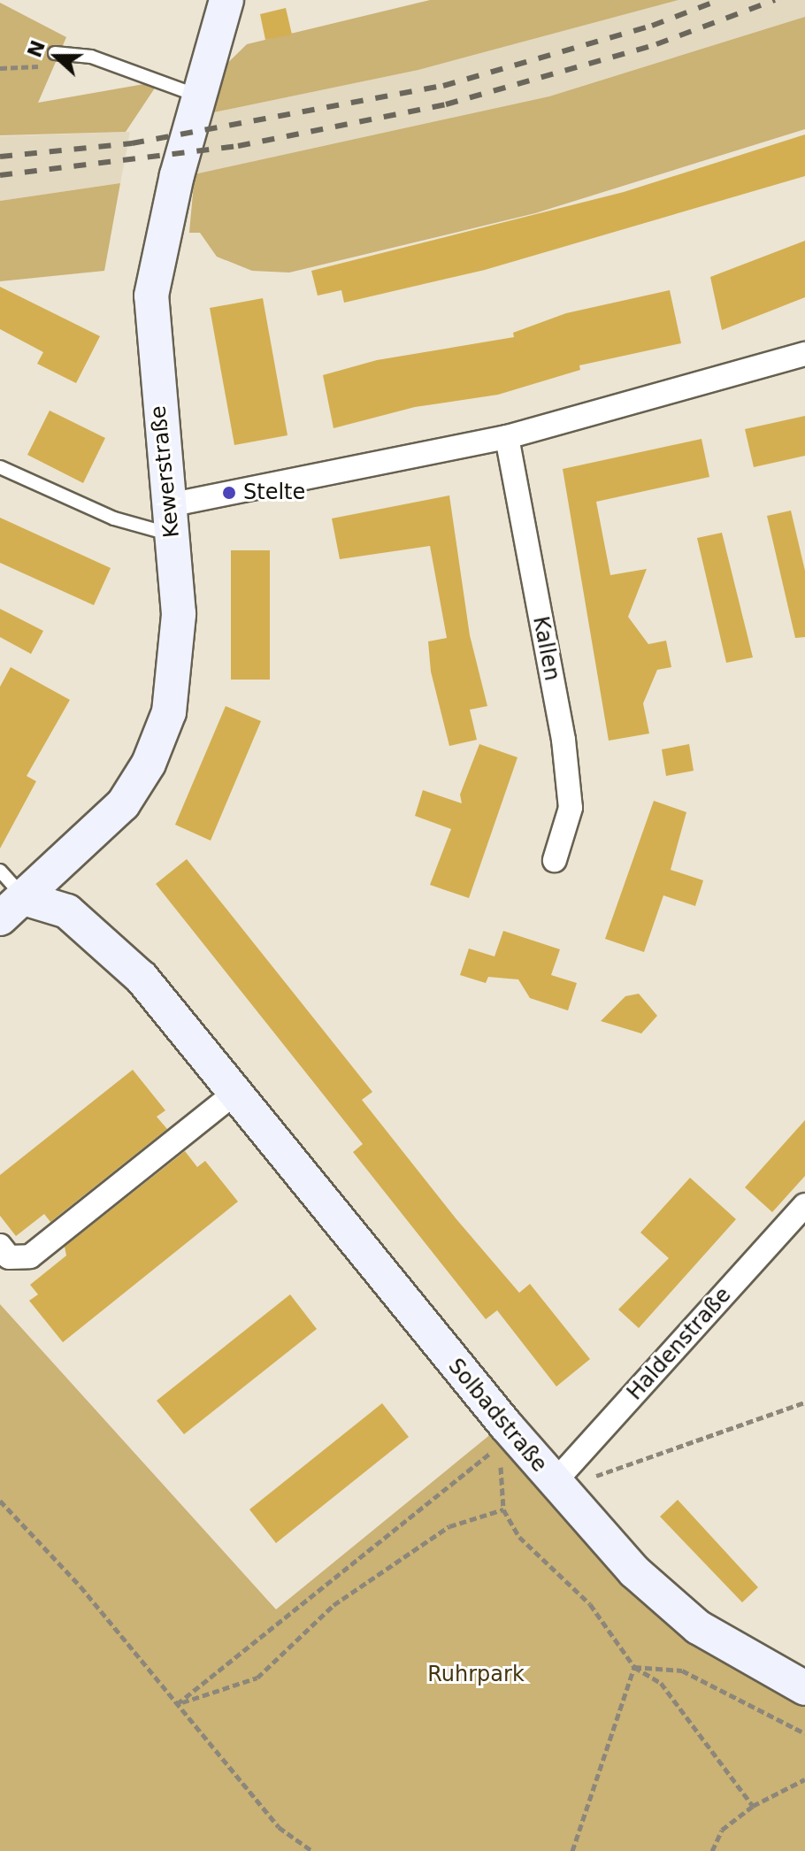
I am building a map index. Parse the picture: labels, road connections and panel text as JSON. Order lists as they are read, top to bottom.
{
  "streets": {
    "street": [
      "Kewerstraße",
      "Kallen",
      "Haldenstraße",
      "Solbadstraße"
    ]
  },
  "crossings": [
    ["Kewerstraße", "Solbadstraße"],
    ["Haldenstraße", "Solbadstraße"]
  ],
  "parks": ["Ruhrpark"],
  "places": ["Stelte"],
  "north": "left"
}
